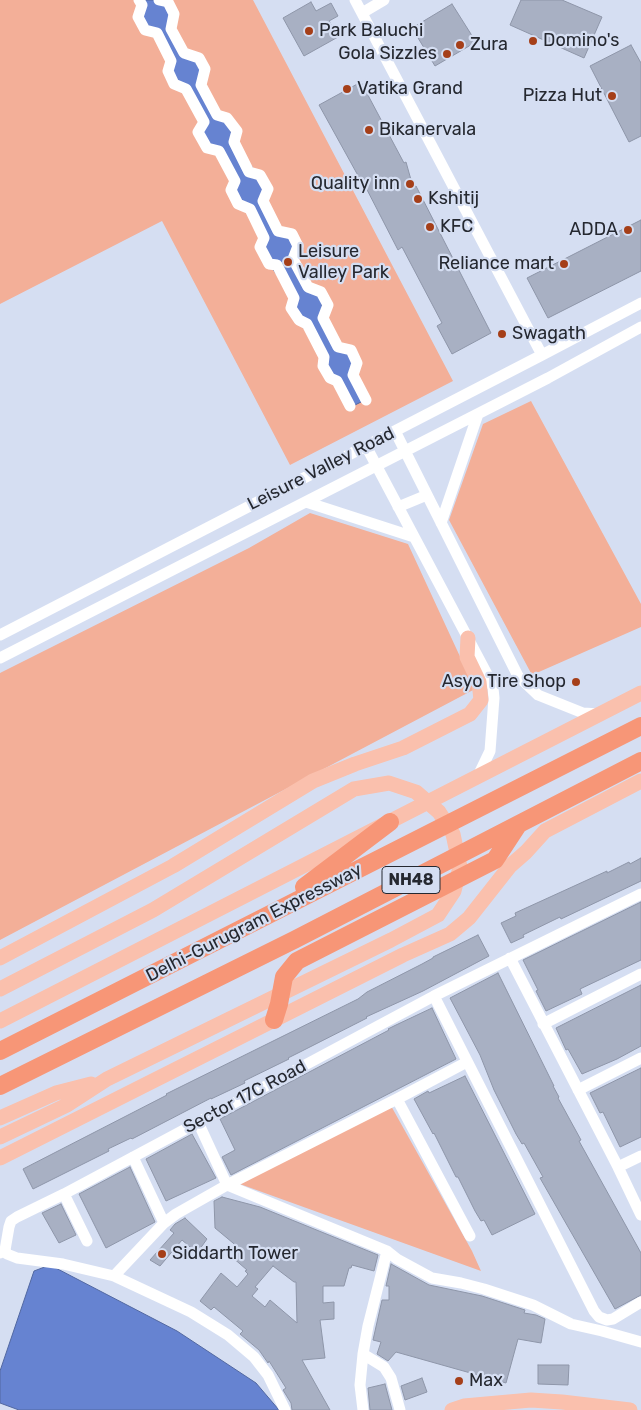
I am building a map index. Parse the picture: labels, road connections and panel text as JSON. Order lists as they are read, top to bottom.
{
  "streets": {
    "highway": ["NH48", "Delhi-Gurugram Expressway"],
    "street": ["Leisure Valley Road", "Sector 17C Road"]
  },
  "places": [
    "Park Baluchi",
    "Domino's",
    "Zura",
    "Gola Sizzles",
    "Vatika Grand",
    "Pizza Hut",
    "Bikanervala",
    "Quality inn",
    "Kshitij",
    "KFC",
    "ADDA",
    "Leisure Valley Park",
    "Reliance mart",
    "Swagath",
    "Asyo Tire Shop",
    "Siddarth Tower",
    "Max"
  ]
}
